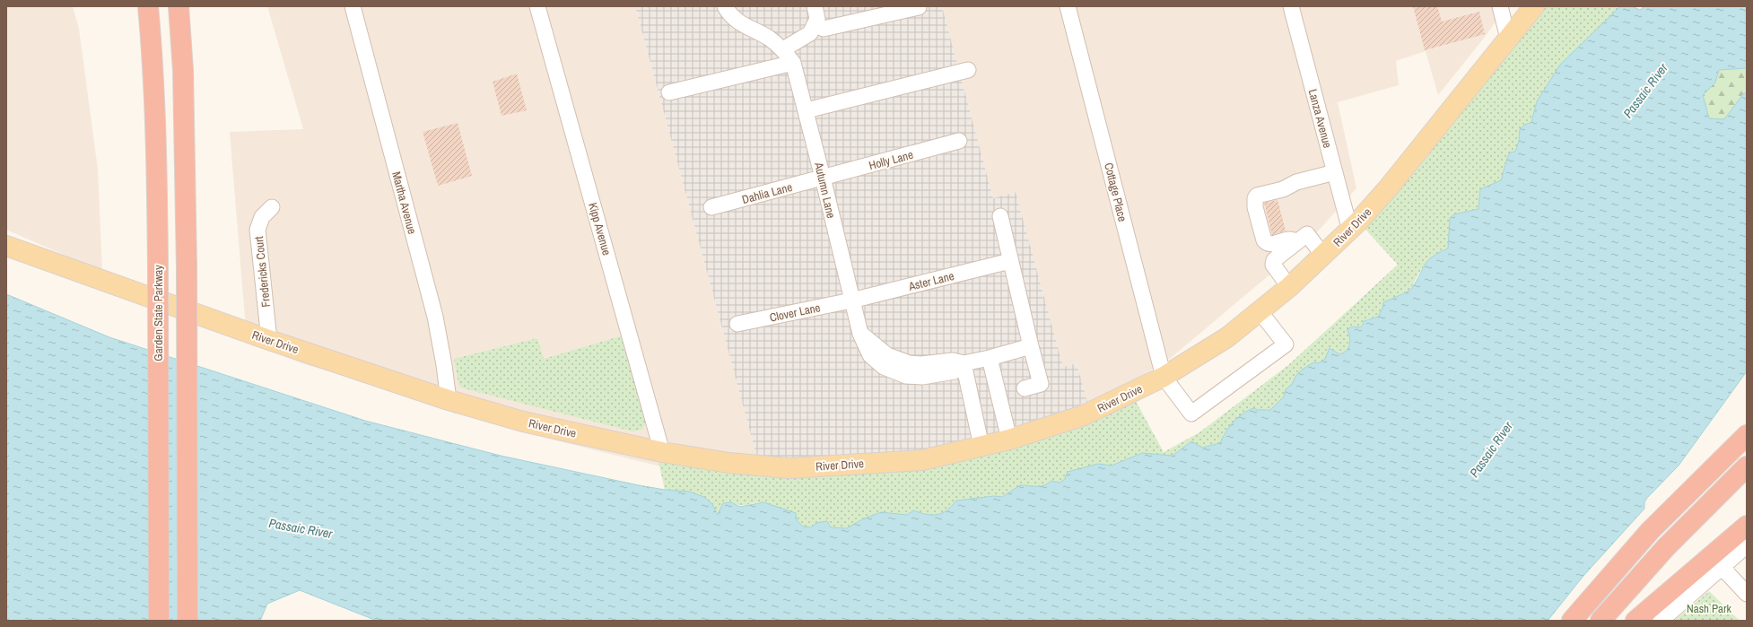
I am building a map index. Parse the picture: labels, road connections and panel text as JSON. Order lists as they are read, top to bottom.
{
  "streets": {
    "highway": ["Garden State Parkway"],
    "main road": ["River Drive"],
    "street": [
      "Lanza Avenue",
      "Holly Lane",
      "Autumn Lane",
      "Cottage Place",
      "Dahlia Lane",
      "Martha Avenue",
      "Kipp Avenue",
      "Fredericks Court",
      "Aster Lane",
      "Clover Lane"
    ]
  },
  "crossings": [
    ["Lanza Avenue", "River Drive"],
    ["Holly Lane", "Autumn Lane"],
    ["Holly Lane", "Dahlia Lane"],
    ["Autumn Lane", "Dahlia Lane"],
    ["Autumn Lane", "Aster Lane"],
    ["Autumn Lane", "Clover Lane"],
    ["Cottage Place", "River Drive"],
    ["Martha Avenue", "River Drive"],
    ["River Drive", "Kipp Avenue"],
    ["River Drive", "Fredericks Court"],
    ["Aster Lane", "Clover Lane"]
  ],
  "water": ["Passaic River"],
  "parks": ["Nash Park"]
}
